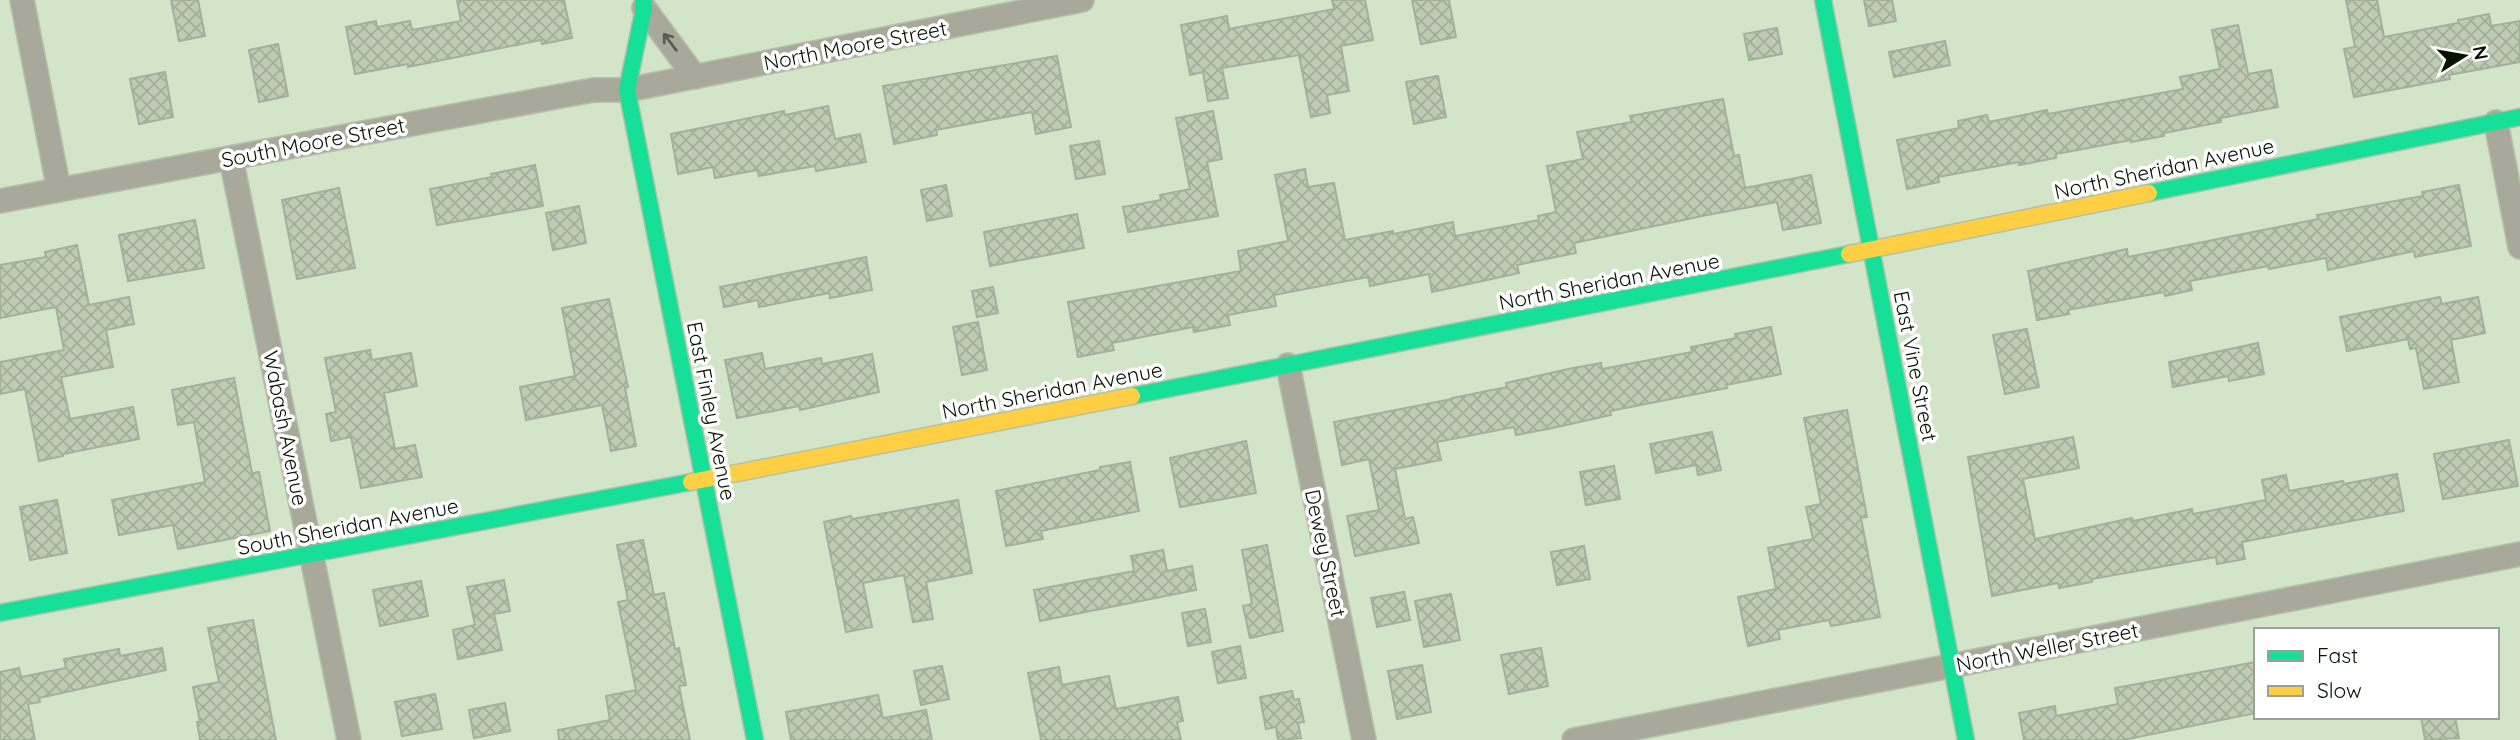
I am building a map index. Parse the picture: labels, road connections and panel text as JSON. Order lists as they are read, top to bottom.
{
  "streets": {
    "street": [
      "North Moore Street",
      "South Moore Street",
      "North Sheridan Avenue",
      "East Vine Street",
      "East Finley Avenue",
      "Wabash Avenue",
      "South Sheridan Avenue",
      "Dewey Street",
      "North Weller Street"
    ]
  },
  "crossings": [
    ["North Moore Street", "South Moore Street"],
    ["North Moore Street", "East Finley Avenue"],
    ["South Moore Street", "East Finley Avenue"],
    ["South Moore Street", "Wabash Avenue"],
    ["North Sheridan Avenue", "East Vine Street"],
    ["North Sheridan Avenue", "East Finley Avenue"],
    ["North Sheridan Avenue", "South Sheridan Avenue"],
    ["North Sheridan Avenue", "Dewey Street"],
    ["East Vine Street", "North Weller Street"],
    ["East Finley Avenue", "South Sheridan Avenue"],
    ["Wabash Avenue", "South Sheridan Avenue"]
  ],
  "legend": ["Fast", "Slow"],
  "north": "right"
}
